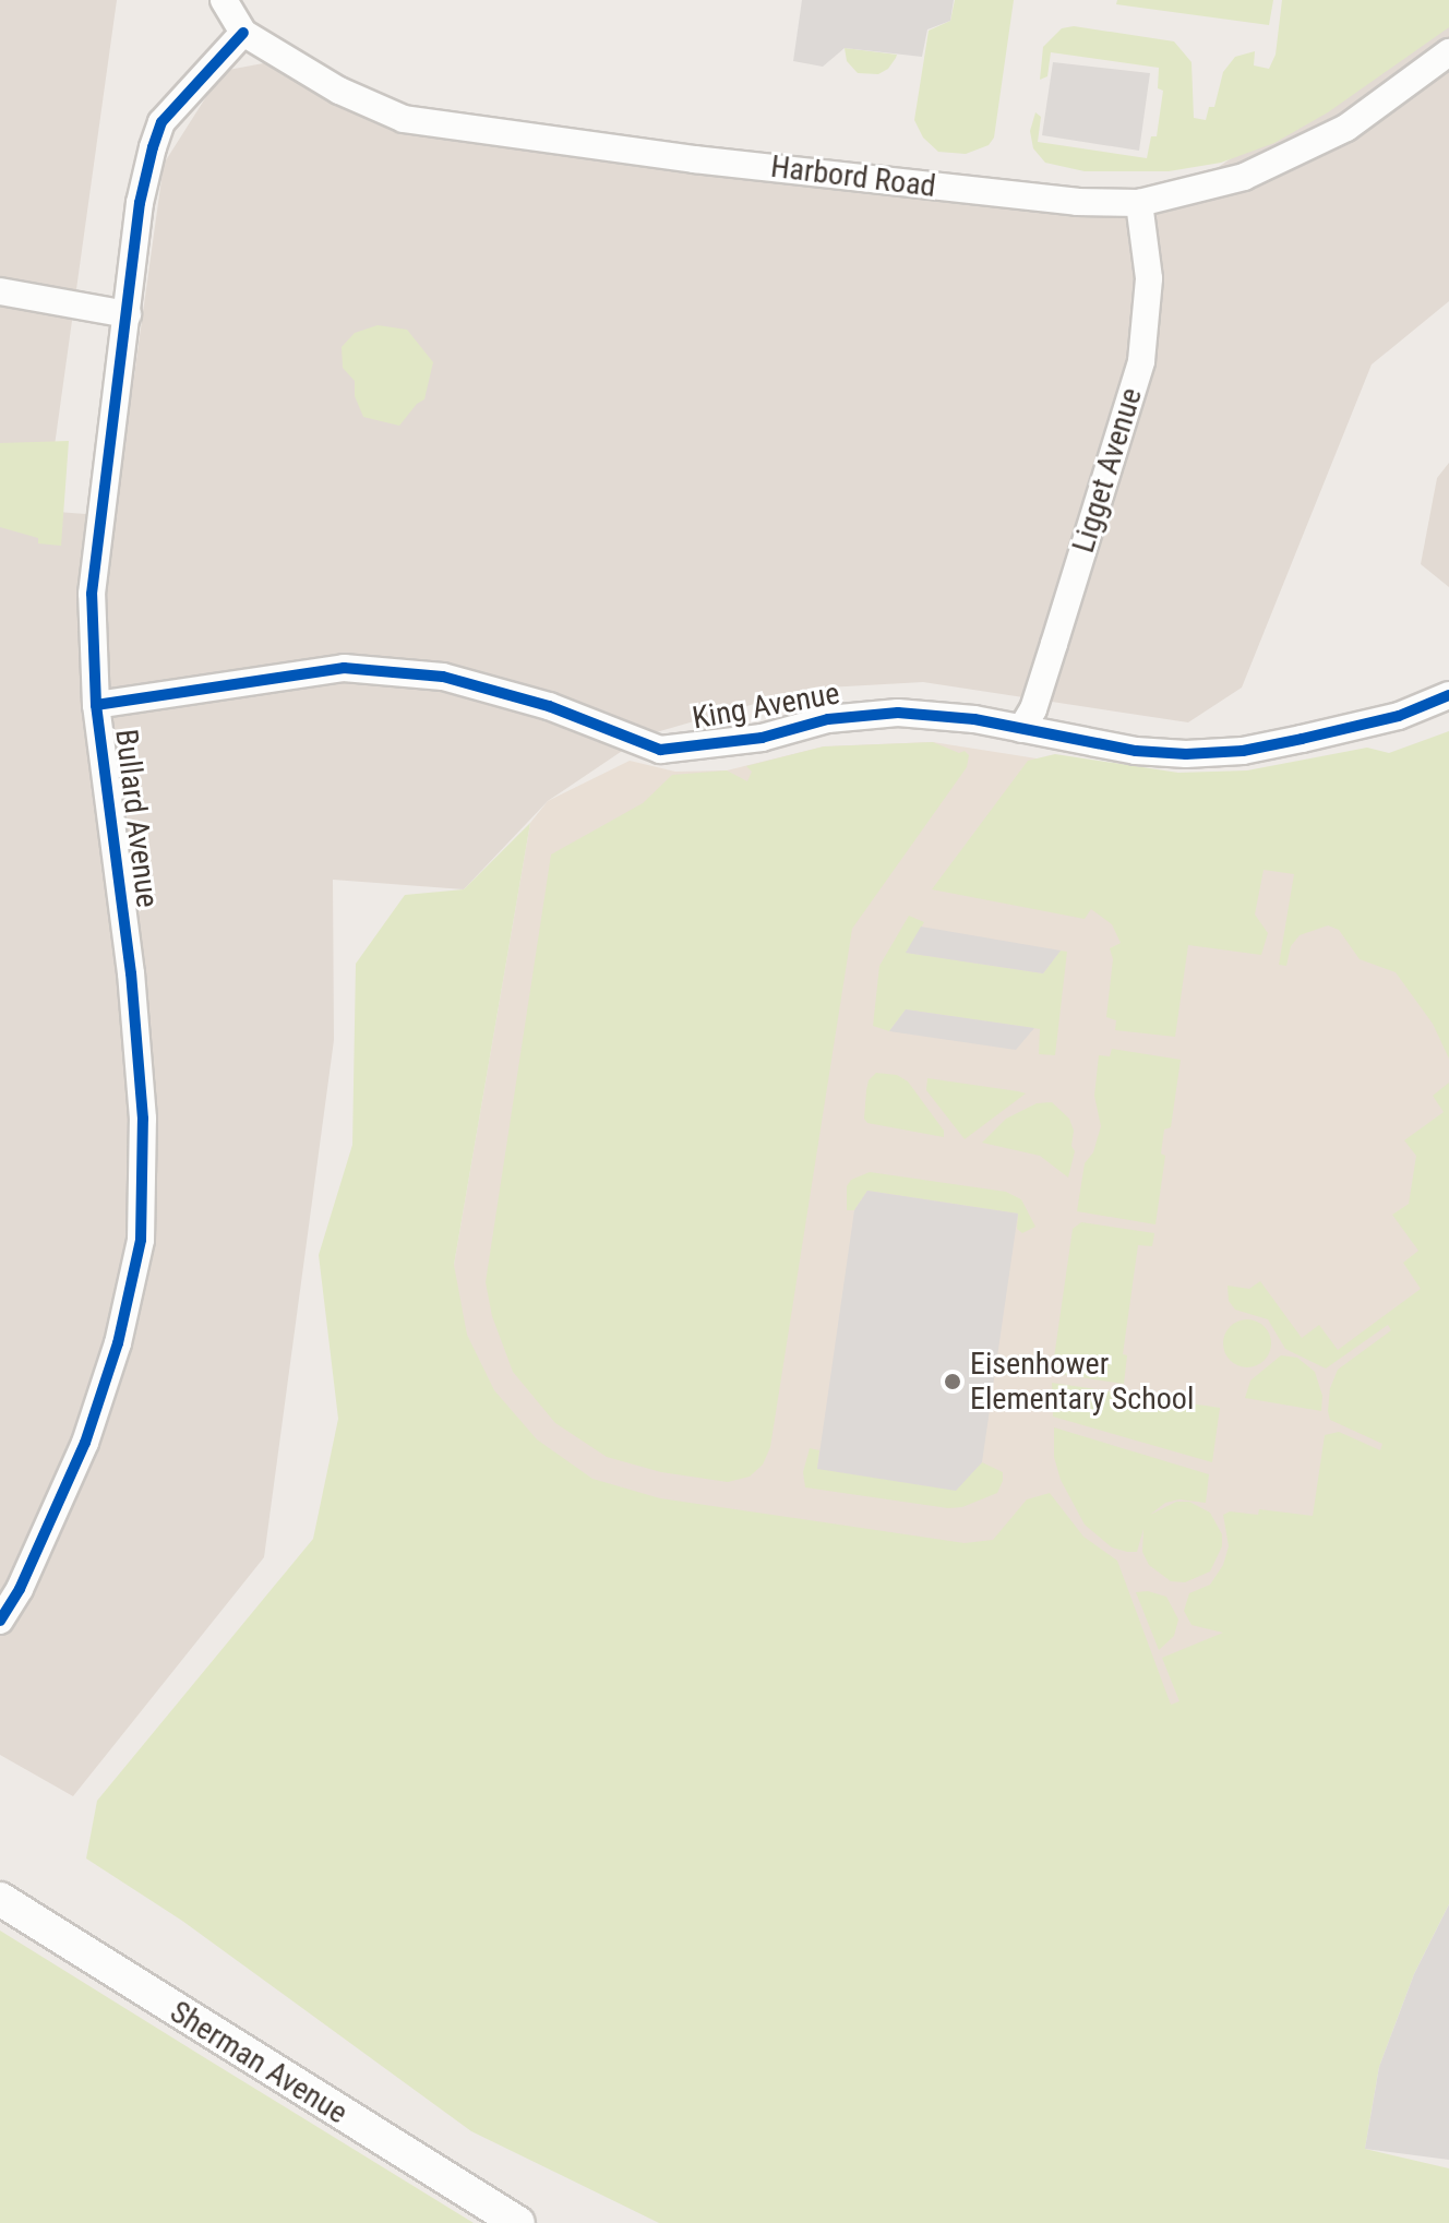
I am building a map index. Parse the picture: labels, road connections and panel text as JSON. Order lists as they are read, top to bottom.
{
  "streets": {
    "street": [
      "Harbord Road",
      "Ligget Avenue",
      "King Avenue",
      "Bullard Avenue",
      "Sherman Avenue"
    ]
  },
  "crossings": [
    ["Harbord Road", "Ligget Avenue"],
    ["Harbord Road", "Bullard Avenue"],
    ["Ligget Avenue", "King Avenue"],
    ["King Avenue", "Bullard Avenue"]
  ],
  "places": ["Eisenhower Elementary School"]
}
